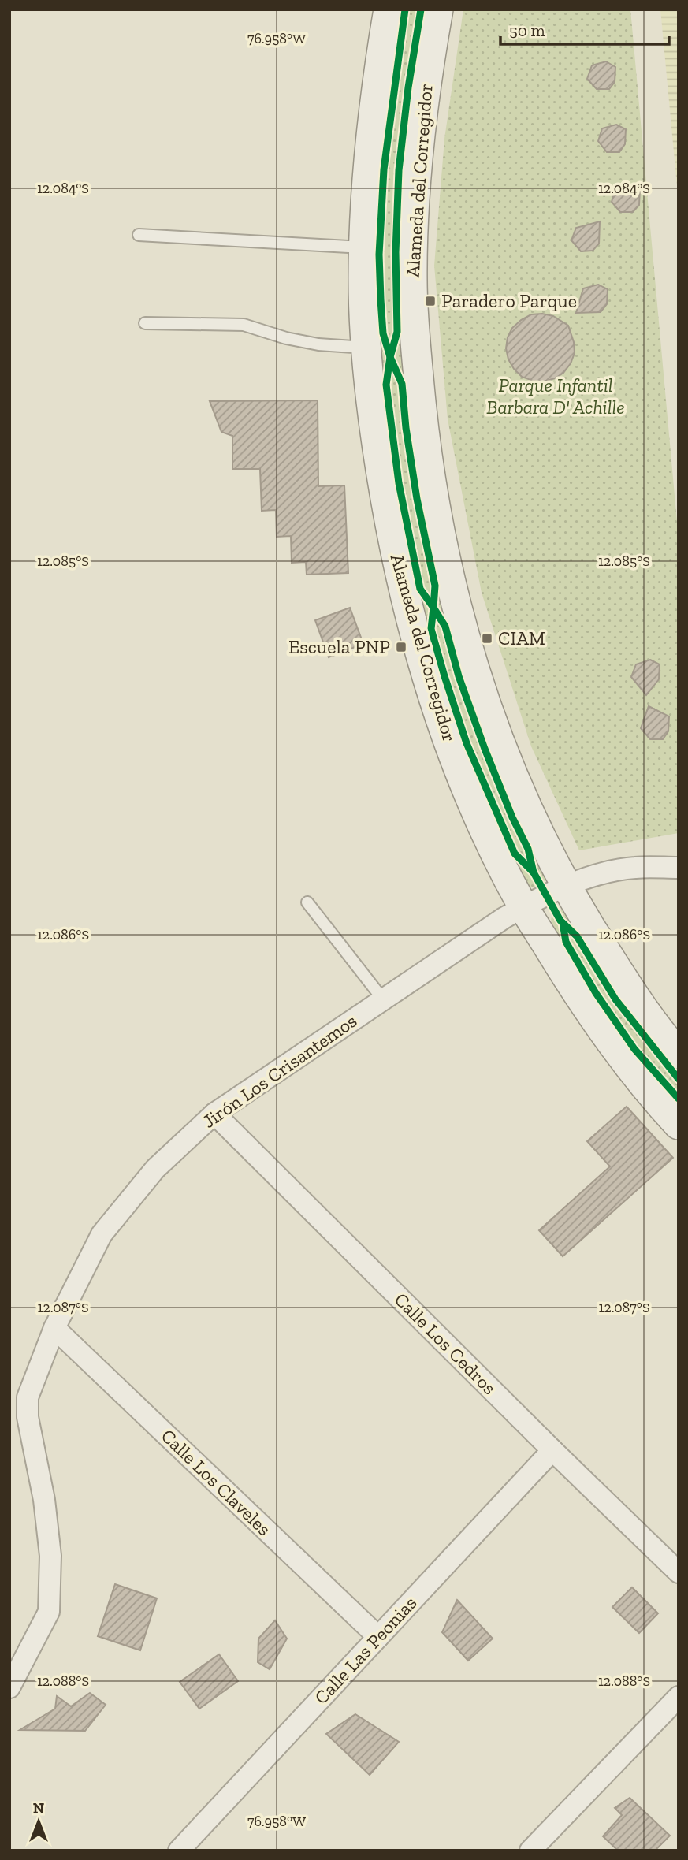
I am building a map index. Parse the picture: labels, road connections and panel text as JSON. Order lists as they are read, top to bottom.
{
  "streets": {
    "main road": ["Alameda del Corregidor"],
    "street": [
      "Jirón Los Crisantemos",
      "Calle Los Cedros",
      "Calle Los Claveles",
      "Calle Las Peonias"
    ]
  },
  "crossings": [
    ["Alameda del Corregidor", "Jirón Los Crisantemos"],
    ["Jirón Los Crisantemos", "Calle Los Cedros"],
    ["Jirón Los Crisantemos", "Calle Los Claveles"],
    ["Calle Los Cedros", "Calle Las Peonias"],
    ["Calle Los Claveles", "Calle Las Peonias"]
  ],
  "parks": ["Parque Infantil Barbara D' Achille"],
  "places": {
    "transit": ["Paradero Parque", "CIAM", "Escuela PNP"]
  },
  "scale_bar": "50 m",
  "north": "top",
  "coordinates": [
    "76.958°W",
    "12.084°S",
    "12.085°S",
    "12.086°S",
    "12.087°S",
    "12.088°S"
  ]
}
